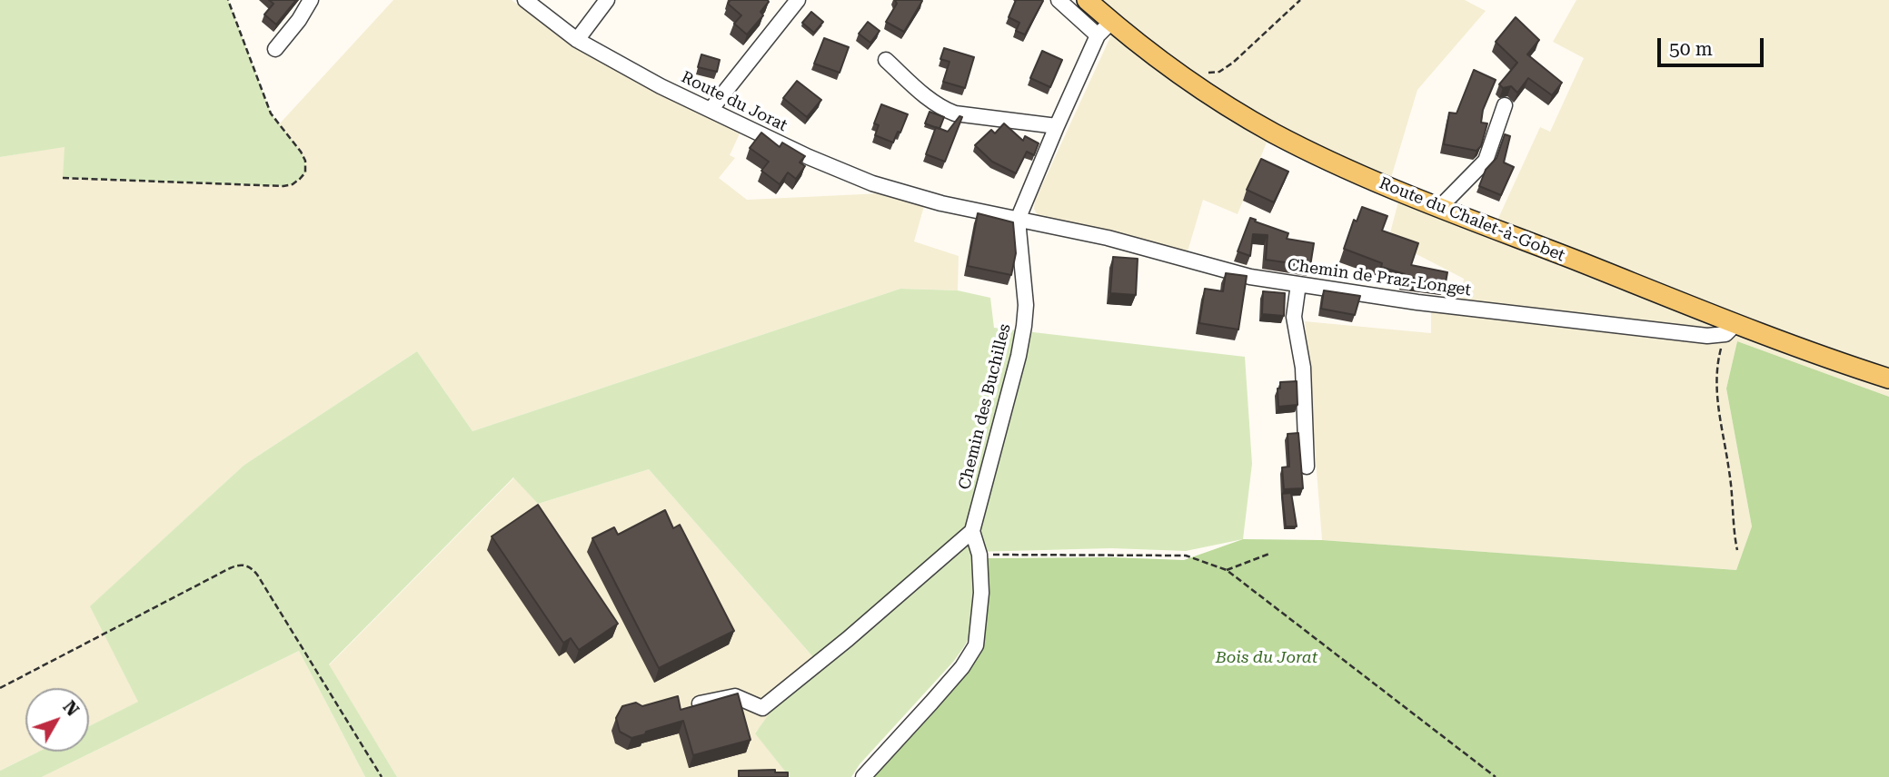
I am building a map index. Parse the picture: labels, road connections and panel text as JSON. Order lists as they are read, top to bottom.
{
  "streets": {
    "main road": ["Route du Chalet-à-Gobet"],
    "street": ["Route du Jorat", "Chemin de Praz-Longet", "Chemin des Buchilles"]
  },
  "crossings": [
    ["Route du Jorat", "Chemin de Praz-Longet"],
    ["Route du Jorat", "Chemin des Buchilles"],
    ["Route du Chalet-à-Gobet", "Chemin de Praz-Longet"],
    ["Route du Chalet-à-Gobet", "Chemin des Buchilles"],
    ["Chemin de Praz-Longet", "Chemin des Buchilles"]
  ],
  "parks": ["Bois du Jorat"],
  "scale_bar": "50 m",
  "north": "top right"
}
